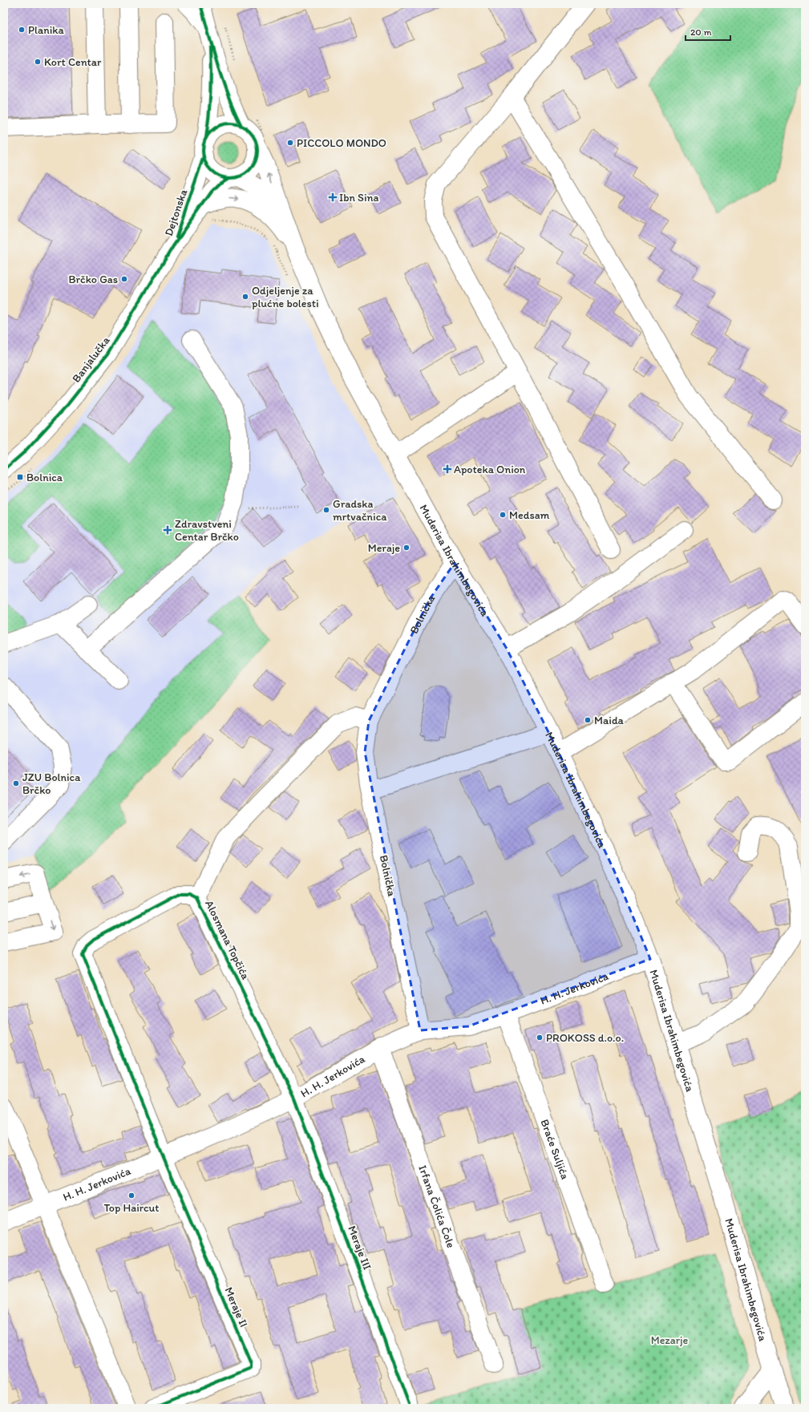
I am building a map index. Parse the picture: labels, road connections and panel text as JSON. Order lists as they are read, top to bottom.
{
  "streets": {
    "street": [
      "Dejtonska",
      "Banjalučka",
      "Muderisa Ibrahimbegovića",
      "Bolnička",
      "Alosmana Topčića",
      "H. H. Jerkovića",
      "Braće Suljića",
      "Irfana Čolića Čole",
      "Meraje III",
      "Meraje II"
    ]
  },
  "crossings": [
    ["Dejtonska", "Banjalučka"],
    ["Dejtonska", "Muderisa Ibrahimbegovića"],
    ["Muderisa Ibrahimbegovića", "Bolnička"],
    ["Muderisa Ibrahimbegovića", "H. H. Jerkovića"],
    ["Bolnička", "H. H. Jerkovića"],
    ["Alosmana Topčića", "H. H. Jerkovića"],
    ["Alosmana Topčića", "Meraje III"],
    ["Alosmana Topčića", "Meraje II"],
    ["H. H. Jerkovića", "Braće Suljića"],
    ["H. H. Jerkovića", "Irfana Čolića Čole"],
    ["H. H. Jerkovića", "Meraje III"],
    ["H. H. Jerkovića", "Meraje II"]
  ],
  "parks": ["Mezarje"],
  "places": {
    "other": [
      "Planika",
      "Kort Centar",
      "PICCOLO MONDO",
      "Brčko Gas",
      "Odjeljenje za plućne bolesti",
      "Gradska mrtvačnica",
      "Medsam",
      "Meraje",
      "Maida",
      "JZU Bolnica Brčko",
      "PROKOSS d.o.o.",
      "Top Haircut"
    ],
    "health": ["Ibn Sina", "Apoteka Onion", "Zdravstveni Centar Brčko"],
    "transit": ["Bolnica"]
  },
  "scale_bar": "20 m"
}
